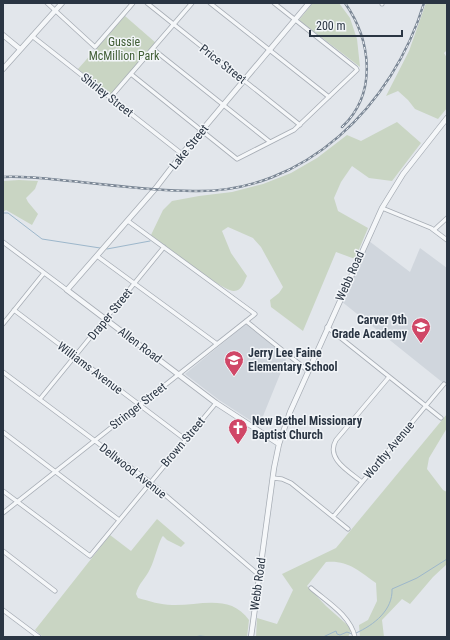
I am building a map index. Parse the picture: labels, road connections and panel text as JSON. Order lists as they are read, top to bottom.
{
  "streets": {
    "street": [
      "Price Street",
      "Shirley Street",
      "Lake Street",
      "Webb Road",
      "Draper Street",
      "Allen Road",
      "Williams Avenue",
      "Stringer Street",
      "Brown Street",
      "Worthy Avenue",
      "Dellwood Avenue"
    ]
  },
  "crossings": [
    ["Price Street", "Lake Street"],
    ["Shirley Street", "Lake Street"],
    ["Lake Street", "Allen Road"],
    ["Webb Road", "Allen Road"],
    ["Webb Road", "Dellwood Avenue"],
    ["Draper Street", "Allen Road"],
    ["Draper Street", "Williams Avenue"],
    ["Draper Street", "Stringer Street"],
    ["Draper Street", "Dellwood Avenue"],
    ["Allen Road", "Stringer Street"],
    ["Allen Road", "Brown Street"],
    ["Williams Avenue", "Stringer Street"],
    ["Williams Avenue", "Brown Street"],
    ["Stringer Street", "Brown Street"],
    ["Stringer Street", "Dellwood Avenue"],
    ["Brown Street", "Dellwood Avenue"]
  ],
  "parks": ["Gussie McMillion Park"],
  "places": {
    "school or university": ["Carver 9th Grade Academy", "Jerry Lee Faine Elementary School"],
    "church": ["New Bethel Missionary Baptist Church"]
  },
  "scale_bar": "200 m"
}
